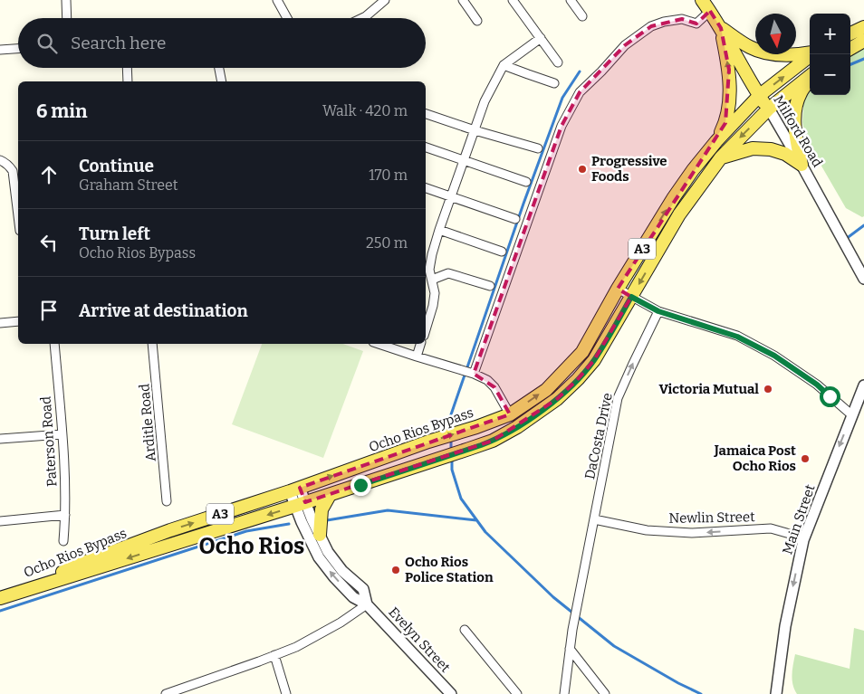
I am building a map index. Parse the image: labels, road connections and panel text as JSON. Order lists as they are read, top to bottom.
{
  "streets": {
    "main road": ["Milford Road", "A3", "Ocho Rios Bypass"],
    "street": [
      "Arditle Road",
      "DaCosta Drive",
      "Paterson Road",
      "Newlin Street",
      "Main Street",
      "Evelyn Street"
    ]
  },
  "crossings": [
    ["Milford Road", "Ocho Rios Bypass"],
    ["A3", "Ocho Rios Bypass"],
    ["Ocho Rios Bypass", "Evelyn Street"],
    ["DaCosta Drive", "Newlin Street"],
    ["Newlin Street", "Main Street"]
  ],
  "one_way": ["DaCosta Drive", "Newlin Street", "Main Street"],
  "districts": ["Ocho Rios"],
  "places": [
    "Progressive Foods",
    "Victoria Mutual",
    "Jamaica Post Ocho Rios",
    "Ocho Rios Police Station"
  ],
  "north": "bottom",
  "page": {
    "map_buttons": ["+", "−"],
    "search": "Search here",
    "heading": ["6 min", "Walk · 420 m"],
    "list": [
      ["Continue", "Graham Street", "170 m"],
      ["Turn left", "Ocho Rios Bypass", "250 m"],
      "Arrive at destination"
    ]
  }
}
